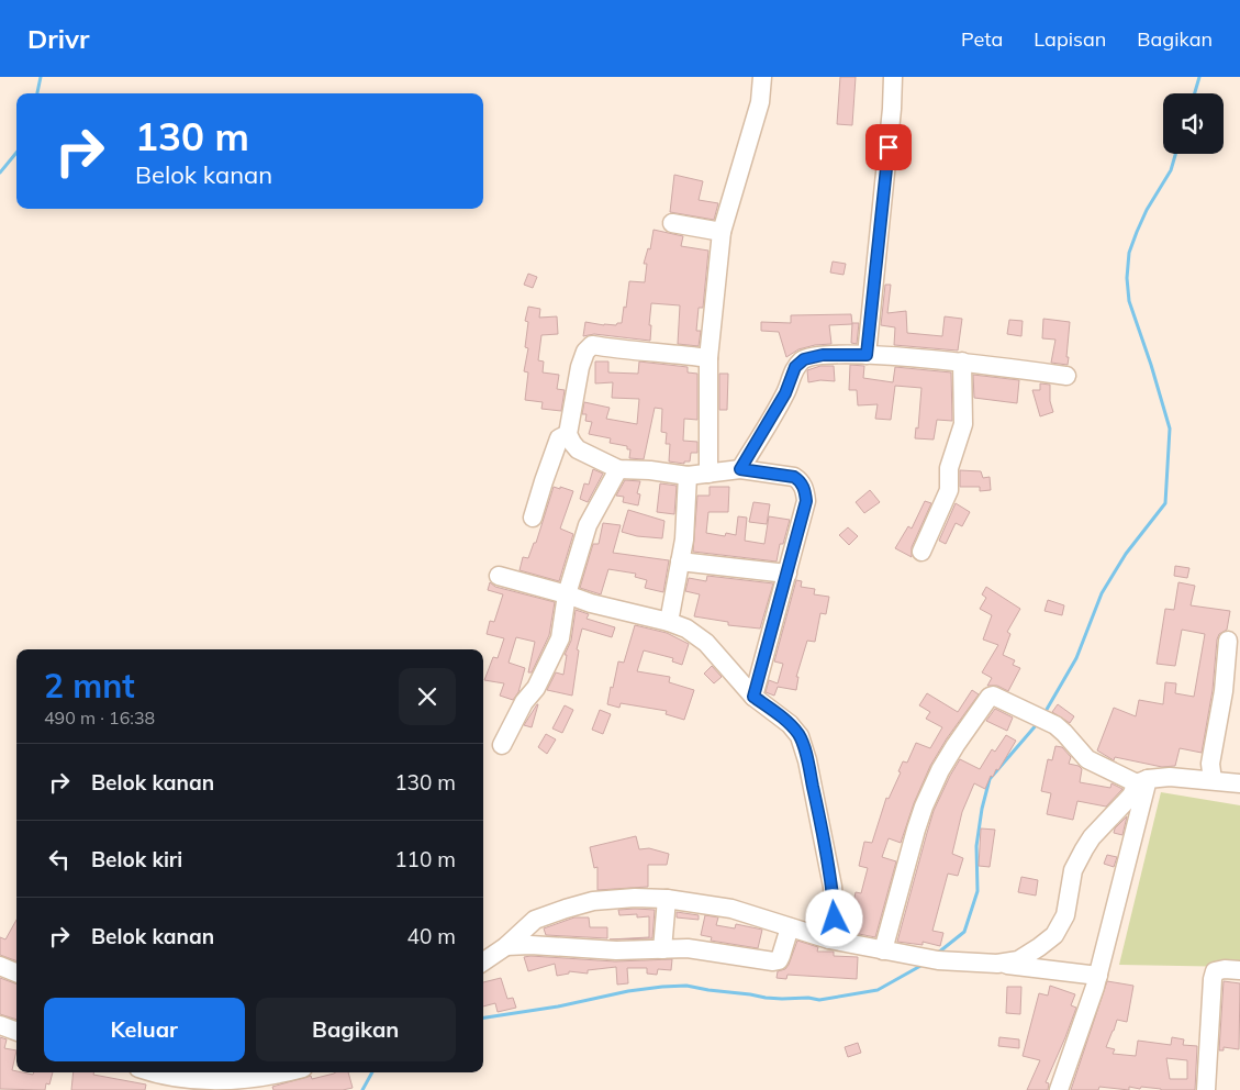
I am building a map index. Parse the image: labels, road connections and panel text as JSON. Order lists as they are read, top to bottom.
{
  "page": {
    "header": "Drivr",
    "nav": ["Peta", "Lapisan", "Bagikan"],
    "turn": ["130 m", "Belok kanan"],
    "heading": ["2 mnt", "490 m · 16:38"],
    "list": [
      {
        "name": "Belok kanan",
        "value": "130 m"
      },
      {
        "name": "Belok kiri",
        "value": "110 m"
      },
      {
        "name": "Belok kanan",
        "value": "40 m"
      }
    ],
    "buttons": ["Keluar", "Bagikan"]
  }
}
